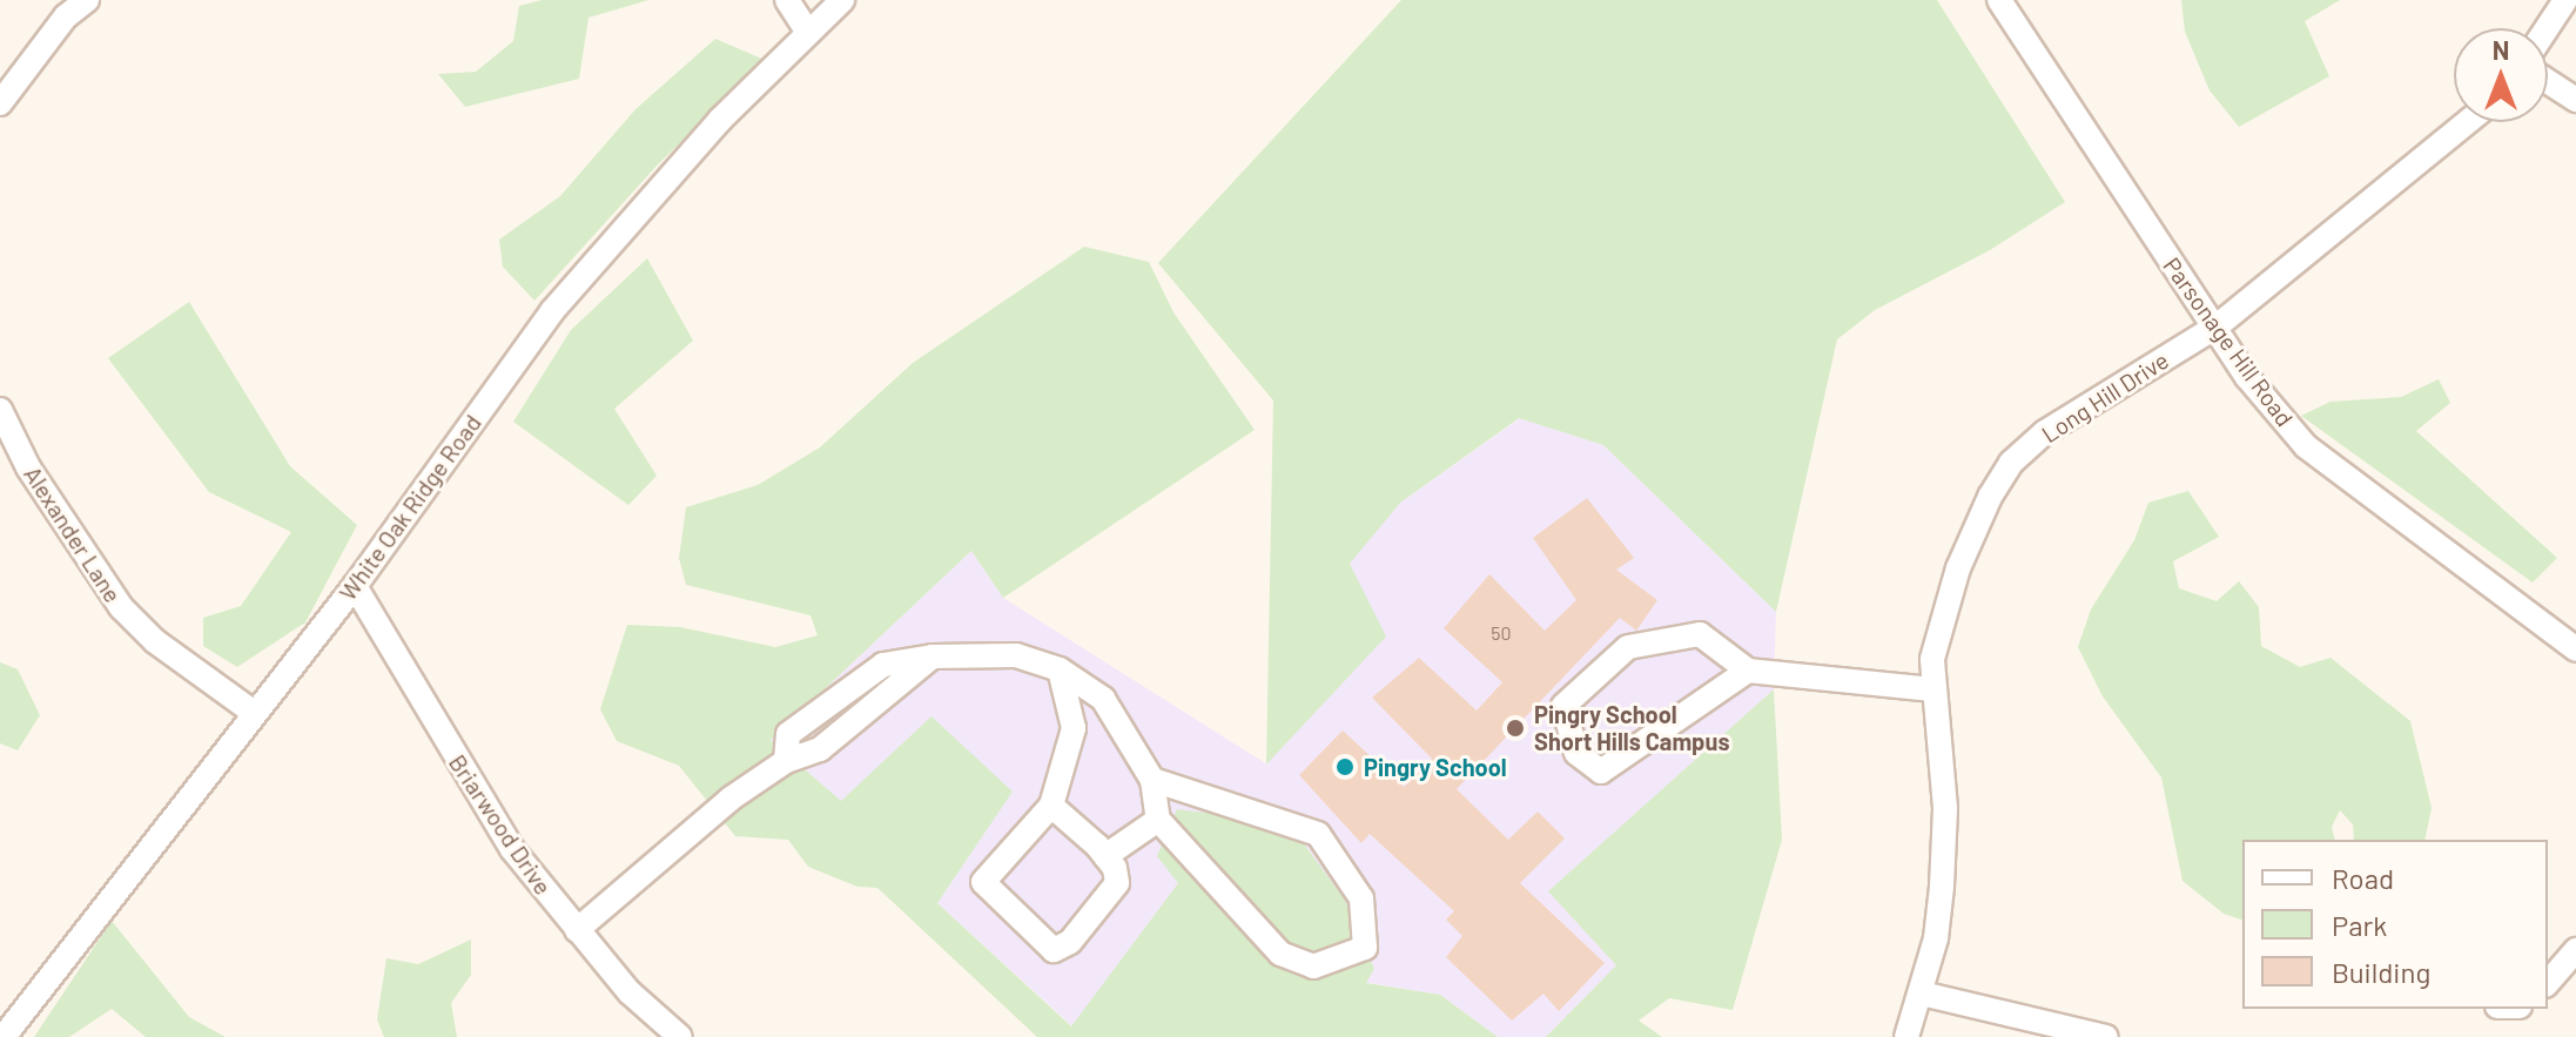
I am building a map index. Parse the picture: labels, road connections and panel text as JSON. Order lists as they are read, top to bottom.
{
  "streets": {
    "street": [
      "Parsonage Hill Road",
      "Long Hill Drive",
      "White Oak Ridge Road",
      "Alexander Lane",
      "Briarwood Drive"
    ]
  },
  "crossings": [
    ["Parsonage Hill Road", "Long Hill Drive"],
    ["White Oak Ridge Road", "Alexander Lane"],
    ["White Oak Ridge Road", "Briarwood Drive"]
  ],
  "places": ["Pingry School Short Hills Campus", "Pingry School"],
  "house_numbers": ["50"],
  "legend": ["Road", "Park", "Building"],
  "north": "top"
}
